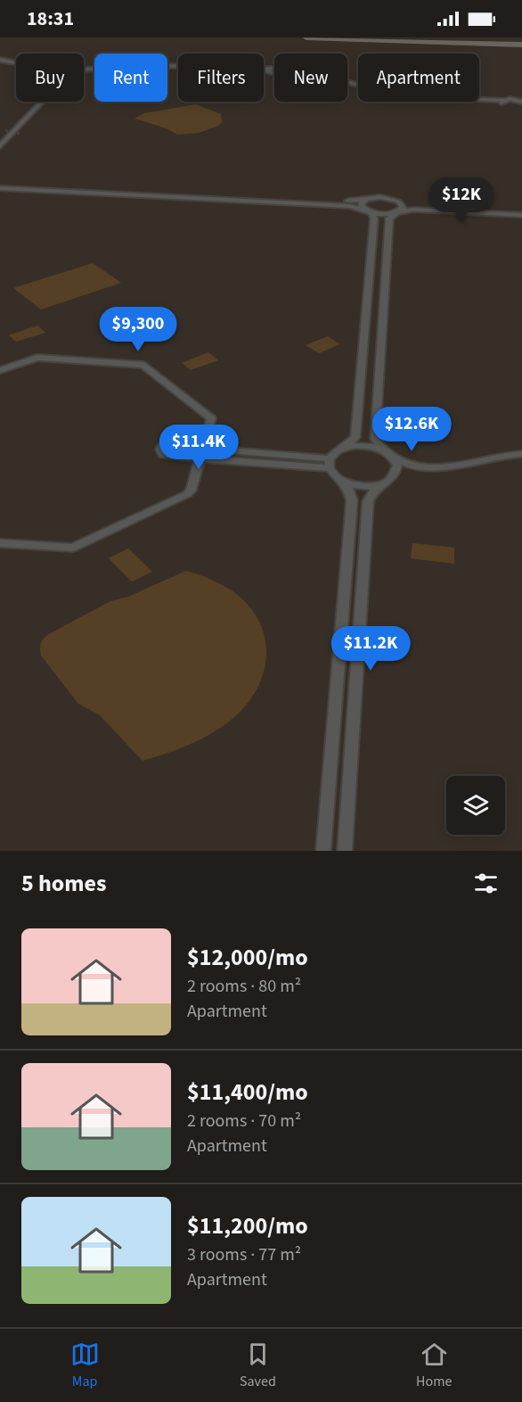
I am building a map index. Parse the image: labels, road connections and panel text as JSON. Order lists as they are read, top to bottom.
{
  "page": {
    "status": "18:31",
    "chip": [
      "Buy",
      "Rent",
      "Filters",
      "New",
      "Apartment"
    ],
    "price": [
      "$12K",
      "$9,300",
      "$12.6K",
      "$11.4K",
      "$11.2K"
    ],
    "heading": "5 homes",
    "list": [
      {
        "name": "$12,000/mo",
        "note": "2 rooms · 80 m² · Apartment"
      },
      {
        "name": "$11,400/mo",
        "note": "2 rooms · 70 m² · Apartment"
      },
      {
        "name": "$11,200/mo",
        "note": "3 rooms · 77 m² · Apartment"
      }
    ],
    "tabs": ["Map", "Saved", "Home"]
  }
}
